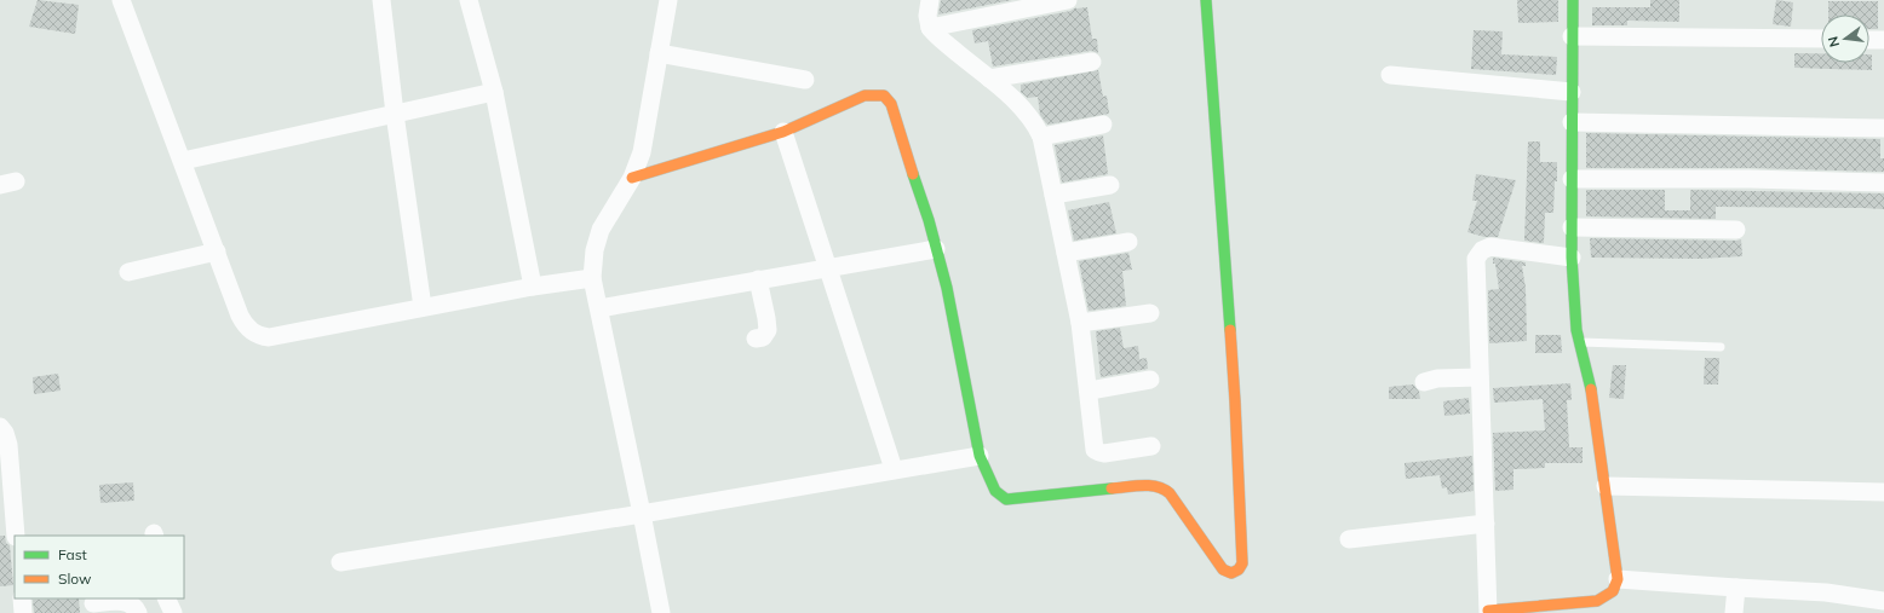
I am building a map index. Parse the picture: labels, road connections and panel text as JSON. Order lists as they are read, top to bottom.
{
  "legend": ["Fast", "Slow"],
  "north": "left"
}
